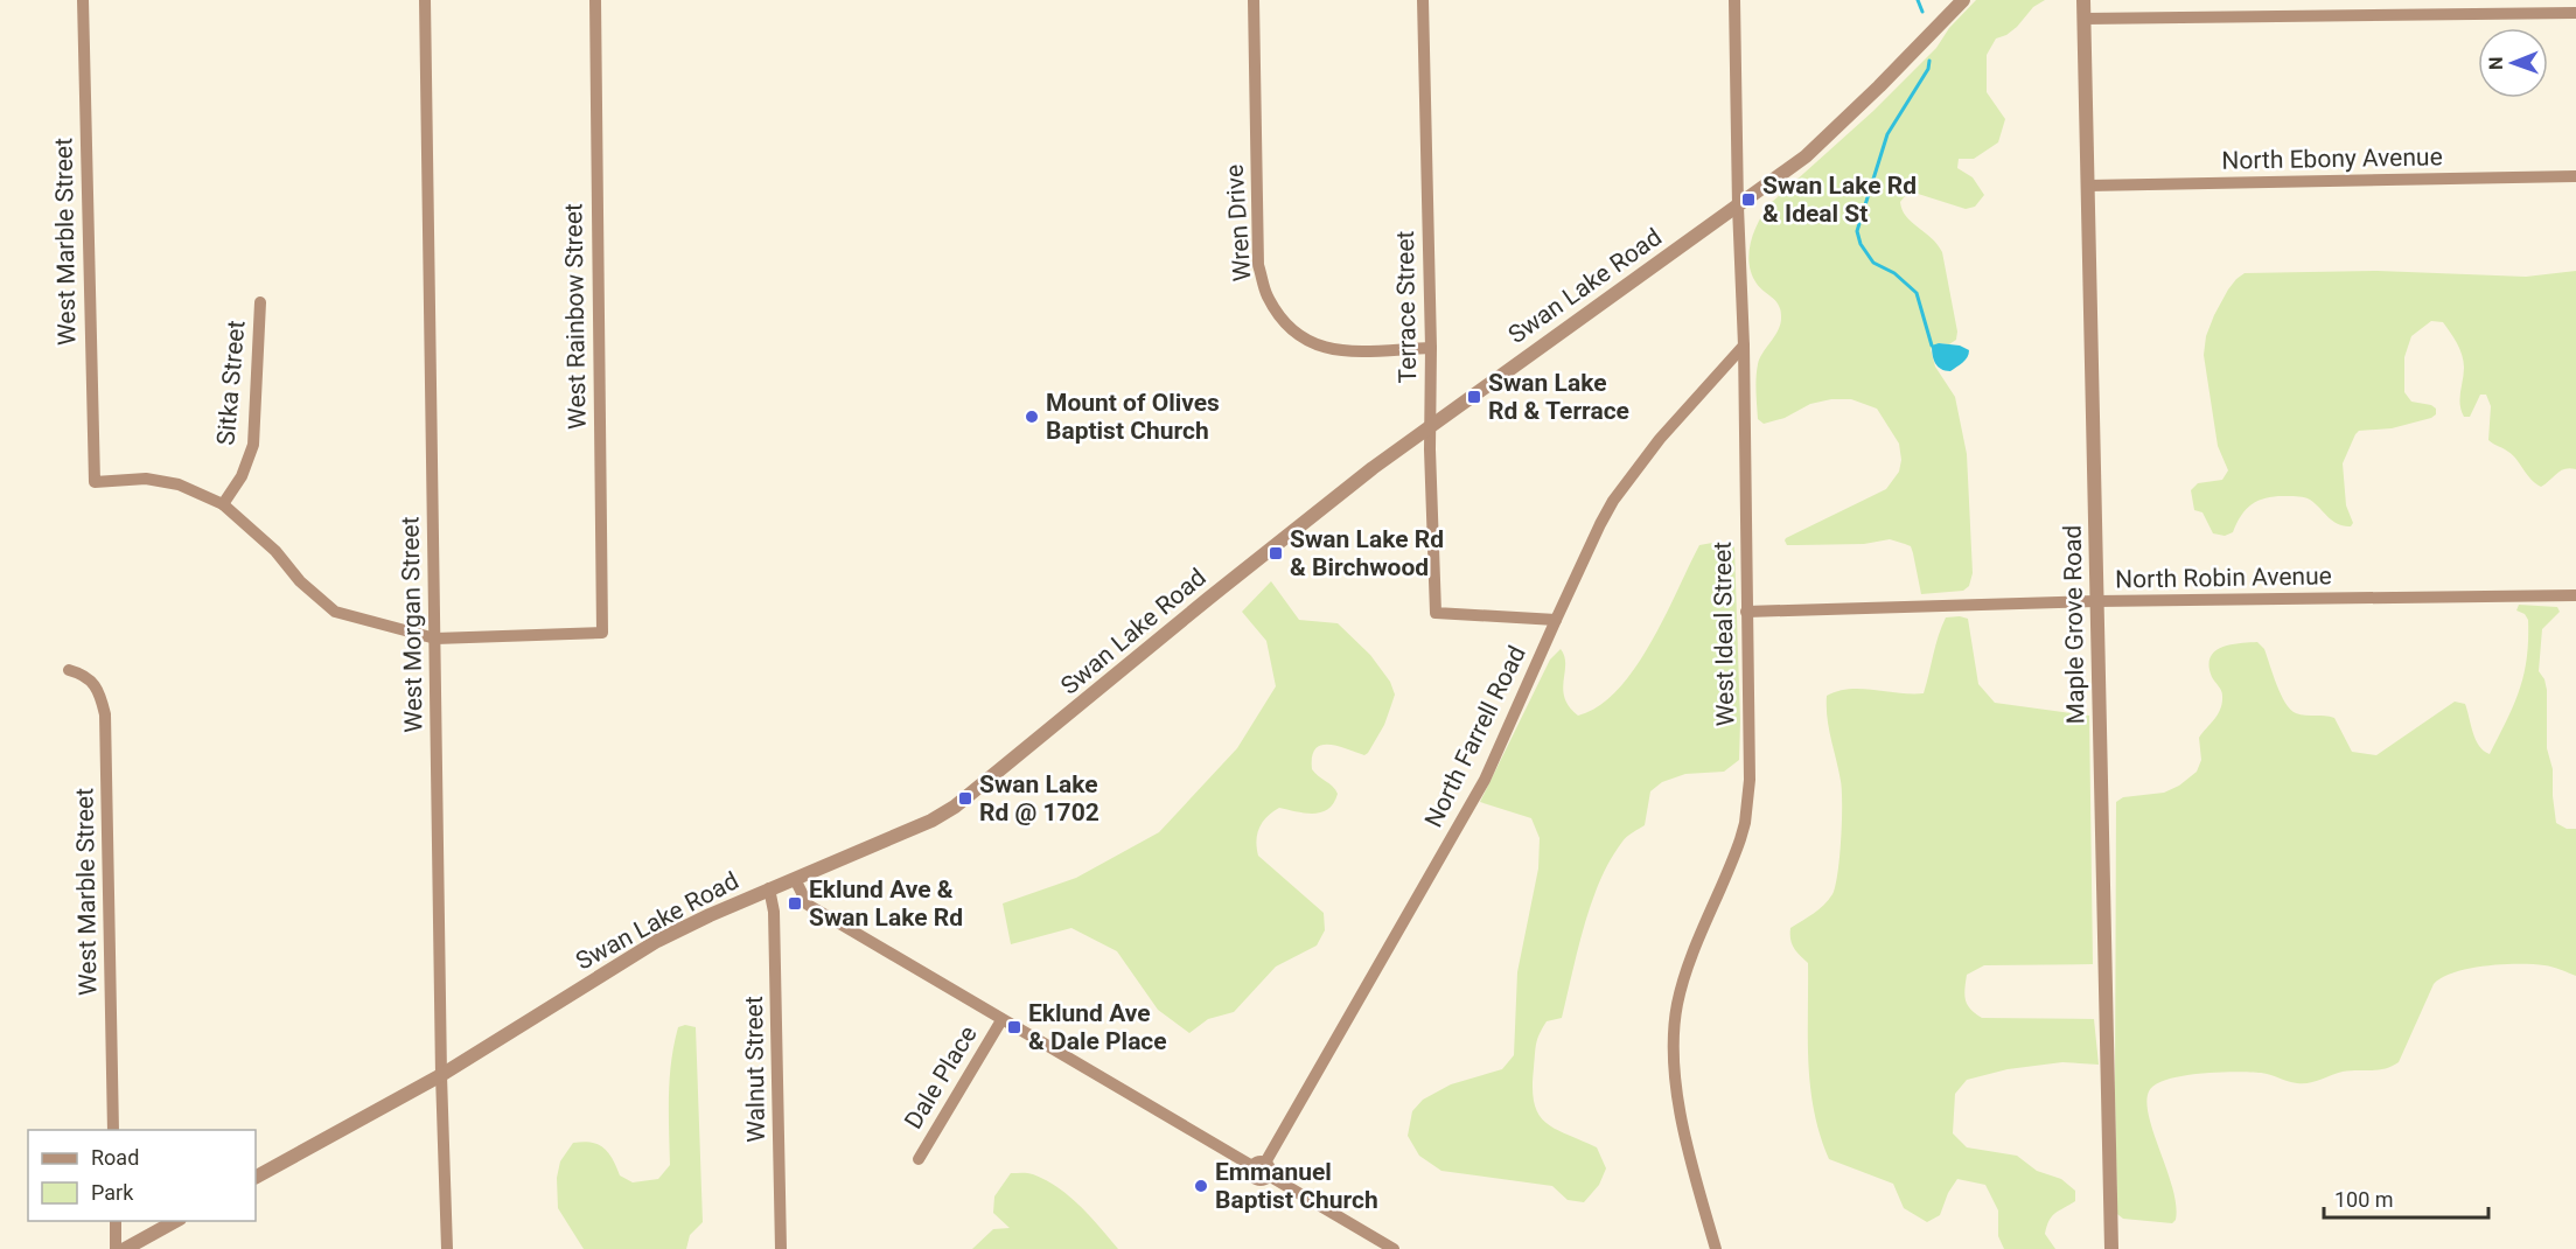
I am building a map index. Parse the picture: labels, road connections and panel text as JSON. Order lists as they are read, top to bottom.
{
  "streets": {
    "street": [
      "North Ebony Avenue",
      "Wren Drive",
      "West Marble Street",
      "Swan Lake Road",
      "Terrace Street",
      "West Rainbow Street",
      "Sitka Street",
      "North Robin Avenue",
      "West Morgan Street",
      "Maple Grove Road",
      "West Ideal Street",
      "North Farrell Road",
      "Walnut Street",
      "Dale Place"
    ]
  },
  "crossings": [
    ["North Ebony Avenue", "Maple Grove Road"],
    ["Wren Drive", "Terrace Street"],
    ["West Marble Street", "Sitka Street"],
    ["Swan Lake Road", "Terrace Street"],
    ["Swan Lake Road", "West Morgan Street"],
    ["Swan Lake Road", "West Ideal Street"],
    ["Swan Lake Road", "Walnut Street"],
    ["Terrace Street", "North Farrell Road"],
    ["West Rainbow Street", "West Morgan Street"],
    ["North Robin Avenue", "Maple Grove Road"],
    ["North Robin Avenue", "West Ideal Street"],
    ["West Ideal Street", "North Farrell Road"]
  ],
  "places": {
    "transit": [
      "Swan Lake Rd & Ideal St",
      "Swan Lake Rd & Terrace",
      "Swan Lake Rd & Birchwood",
      "Swan Lake Rd @ 1702",
      "Eklund Ave & Swan Lake Rd",
      "Eklund Ave & Dale Place"
    ],
    "other": ["Mount of Olives Baptist Church", "Emmanuel Baptist Church"]
  },
  "legend": ["Road", "Park"],
  "scale_bar": "100 m",
  "north": "left"
}
